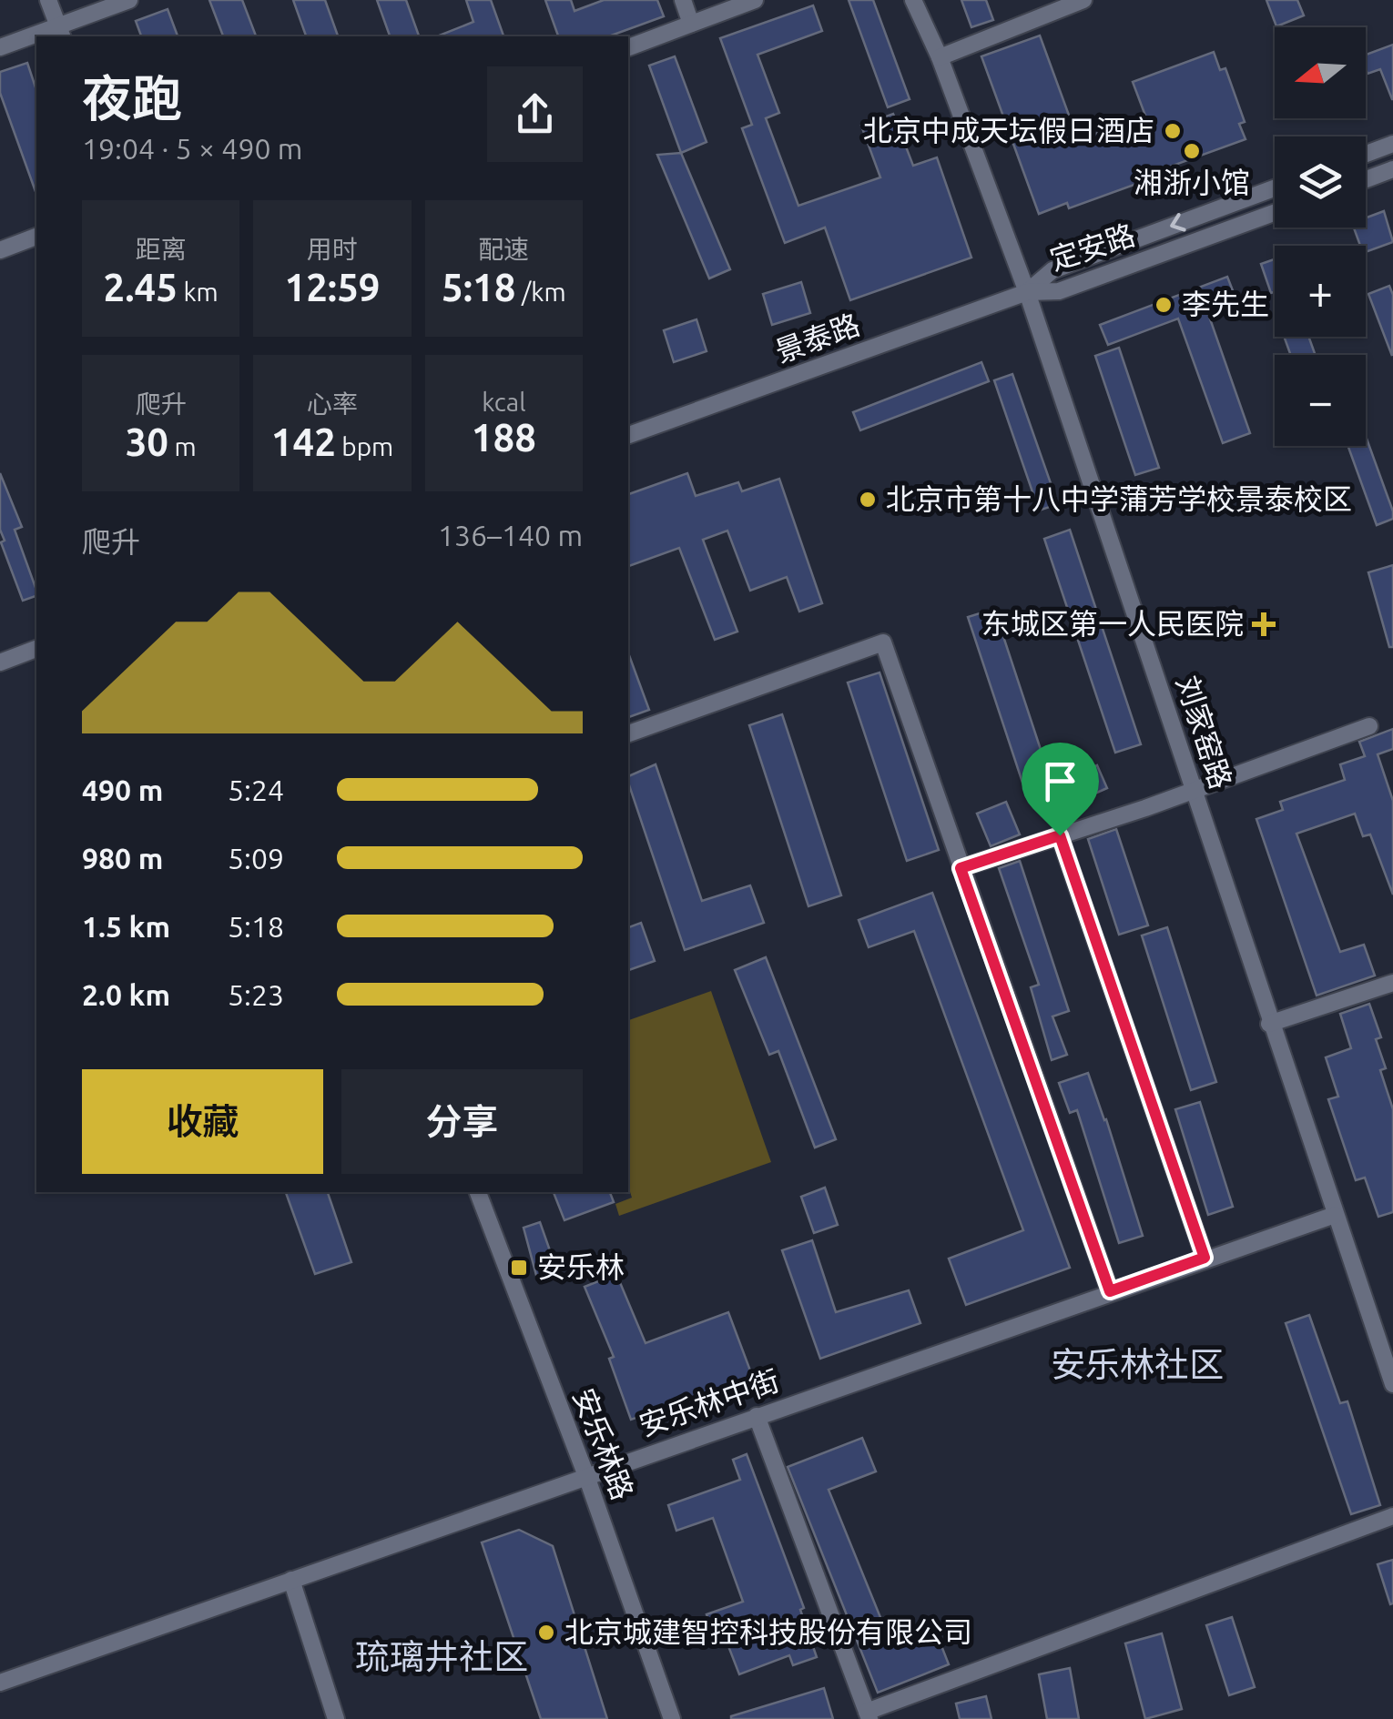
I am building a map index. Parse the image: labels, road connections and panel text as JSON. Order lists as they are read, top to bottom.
{
  "streets": {
    "street": [
      "定安路",
      "景泰路",
      "刘家窑路",
      "安乐林中街",
      "安乐林路"
    ]
  },
  "crossings": [
    ["定安路", "景泰路"],
    ["定安路", "刘家窑路"],
    ["景泰路", "刘家窑路"],
    ["刘家窑路", "安乐林中街"],
    ["安乐林中街", "安乐林路"]
  ],
  "districts": ["安乐林社区", "琉璃井社区"],
  "places": {
    "other": [
      "北京中成天坛假日酒店",
      "湘浙小馆",
      "李先生",
      "北京市第十八中学蒲芳学校景泰校区",
      "北京城建智控科技股份有限公司"
    ],
    "health": ["东城区第一人民医院"],
    "transit": ["安乐林"]
  },
  "north": "left",
  "page": {
    "map_buttons": ["+", "−"],
    "heading": ["夜跑", "19:04 · 5 × 490 m"],
    "stats": [
      ["距离", "2.45 km"],
      ["用时", "12:59"],
      ["配速", "5:18 /km"],
      ["爬升", "30 m"],
      ["心率", "142 bpm"],
      ["kcal", "188"]
    ],
    "chart": ["爬升", "136–140 m"],
    "list": [
      {
        "name": "490 m",
        "note": "5:24"
      },
      {
        "name": "980 m",
        "note": "5:09"
      },
      {
        "name": "1.5 km",
        "note": "5:18"
      },
      {
        "name": "2.0 km",
        "note": "5:23"
      }
    ],
    "buttons": ["收藏", "分享"]
  }
}
